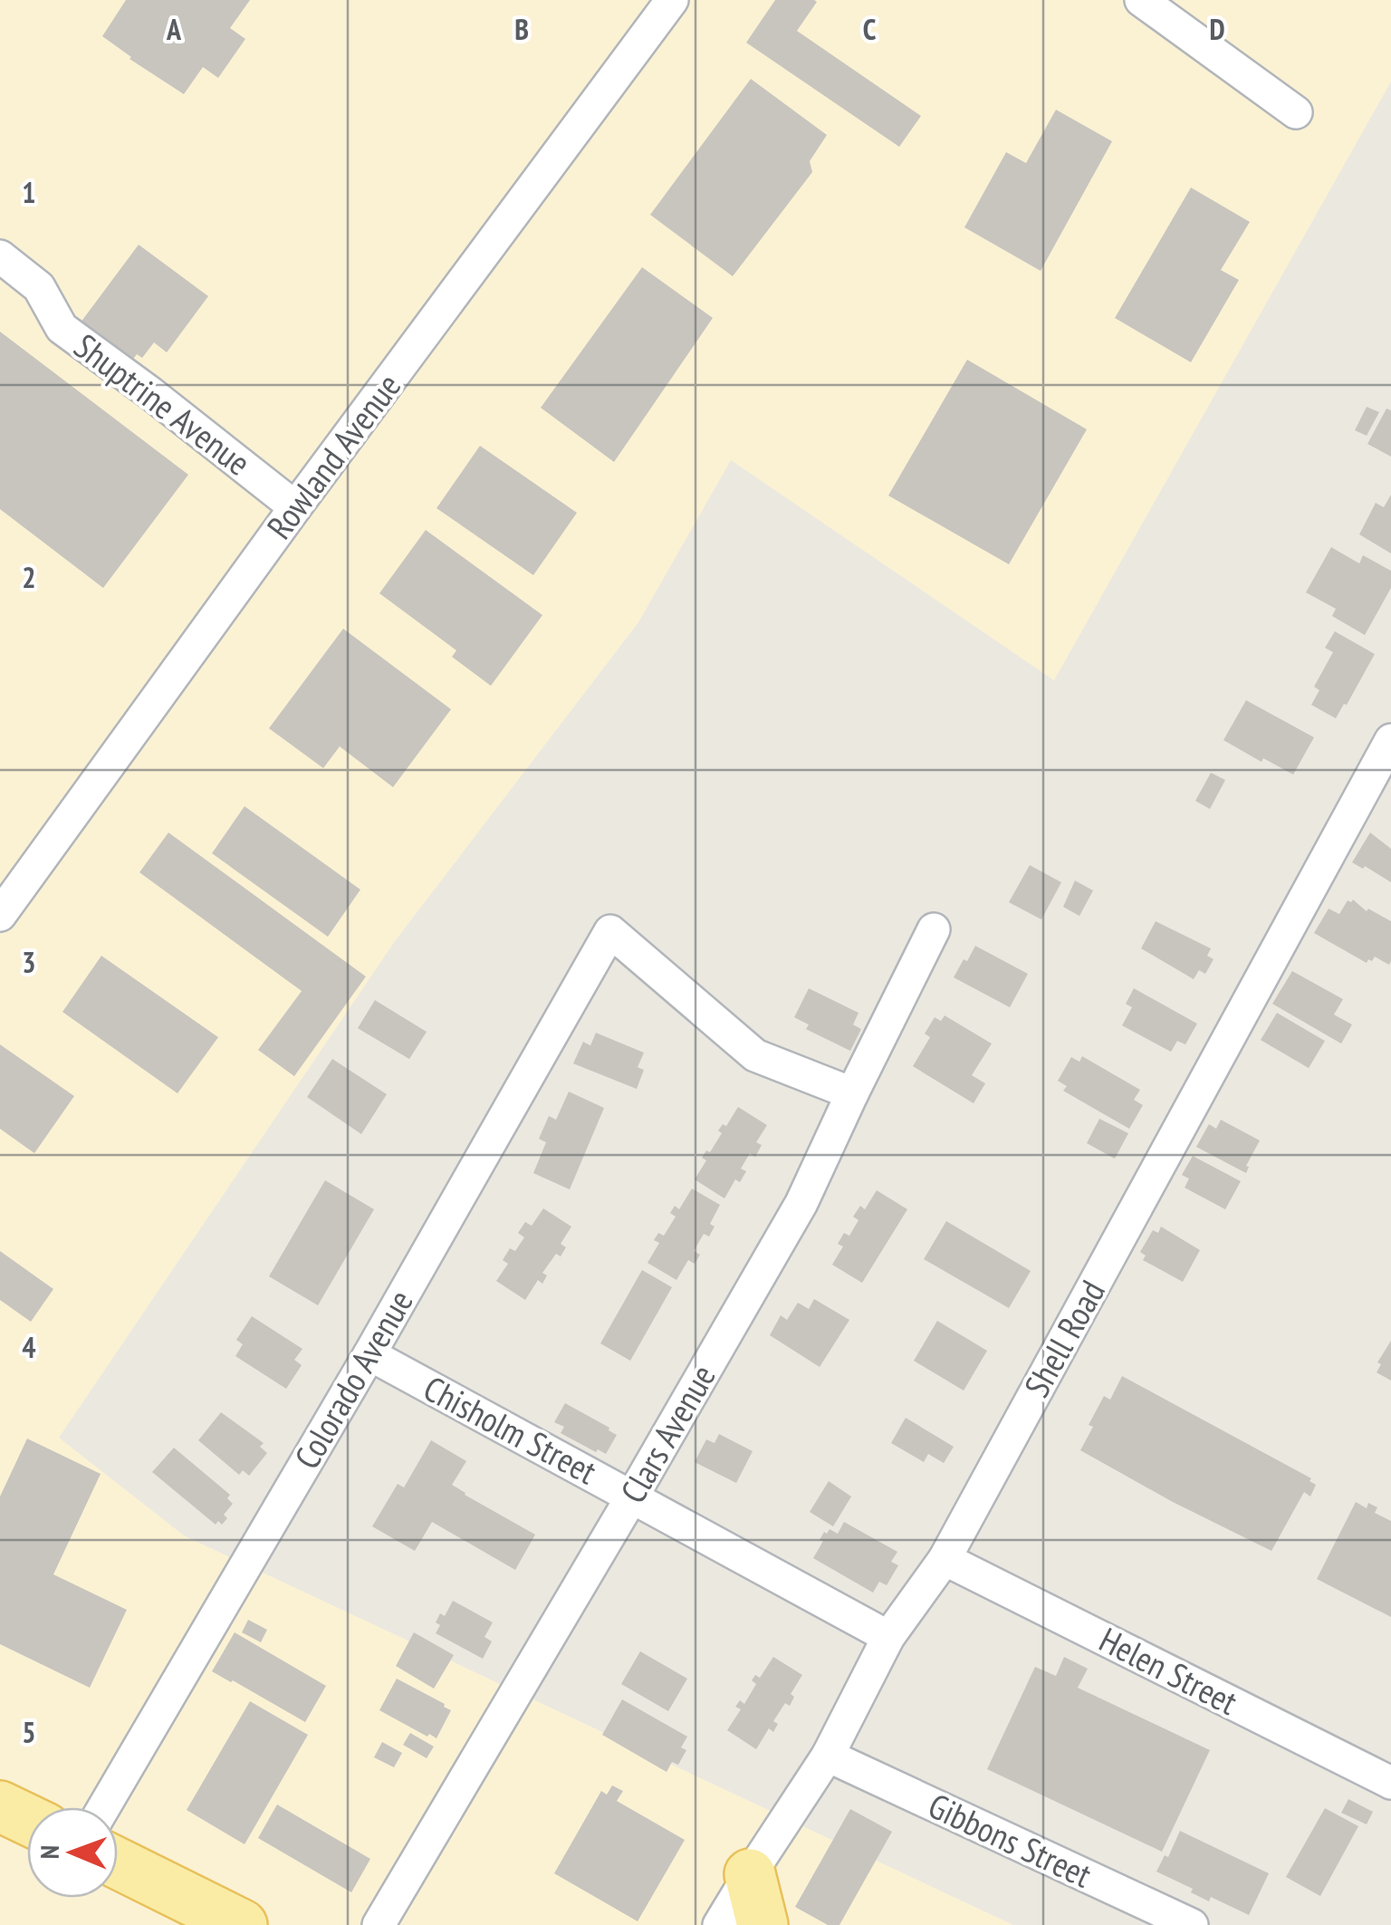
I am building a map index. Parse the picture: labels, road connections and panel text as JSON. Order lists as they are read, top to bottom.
{
  "streets": {
    "street": [
      "Shuptrine Avenue",
      "Rowland Avenue",
      "Shell Road",
      "Colorado Avenue",
      "Chisholm Street",
      "Clars Avenue",
      "Helen Street",
      "Gibbons Street"
    ]
  },
  "crossings": [
    ["Shuptrine Avenue", "Rowland Avenue"],
    ["Shell Road", "Chisholm Street"],
    ["Shell Road", "Helen Street"],
    ["Shell Road", "Gibbons Street"],
    ["Colorado Avenue", "Chisholm Street"],
    ["Colorado Avenue", "Clars Avenue"],
    ["Chisholm Street", "Clars Avenue"]
  ],
  "north": "left",
  "grid": {
    "columns": [
      "A",
      "B",
      "C",
      "D"
    ],
    "rows": [
      "1",
      "2",
      "3",
      "4",
      "5"
    ]
  }
}
